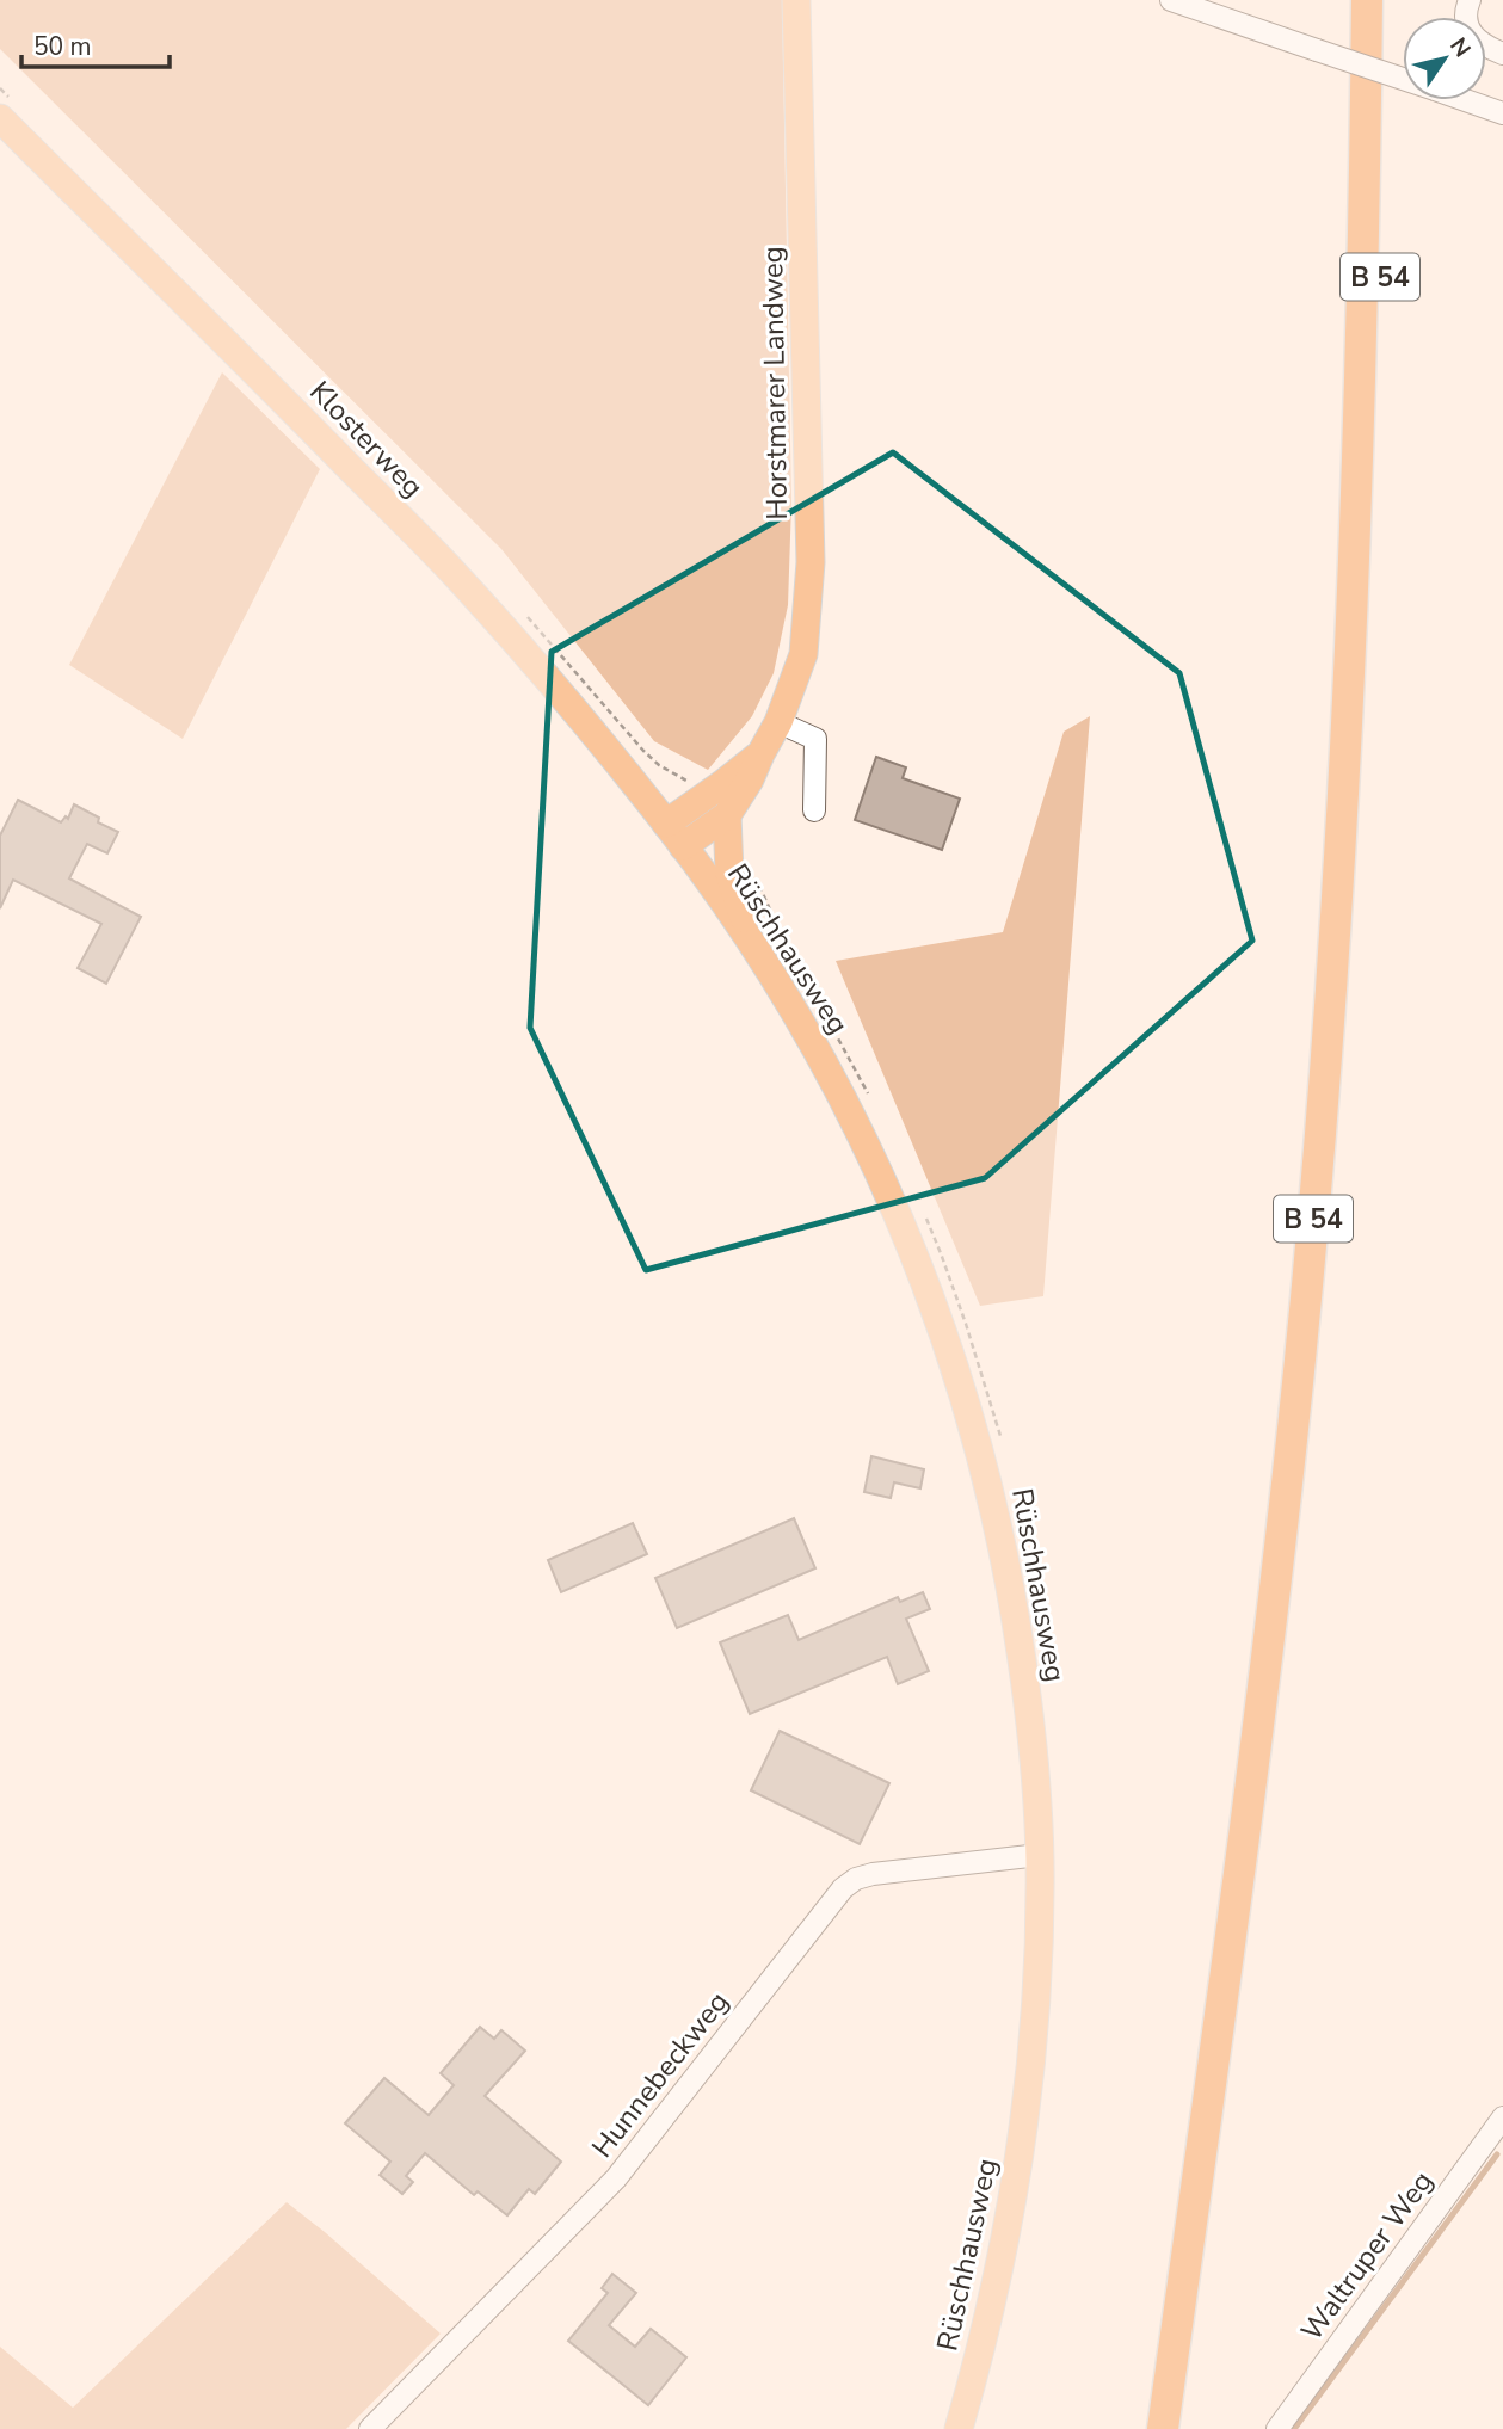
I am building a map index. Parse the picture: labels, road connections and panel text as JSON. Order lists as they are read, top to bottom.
{
  "streets": {
    "highway": ["B 54"],
    "main road": ["Horstmarer Landweg", "Klosterweg", "Rüschhausweg"],
    "street": ["Hunnebeckweg", "Waltruper Weg"]
  },
  "crossings": [
    ["Horstmarer Landweg", "Klosterweg"],
    ["Horstmarer Landweg", "Rüschhausweg"],
    ["Klosterweg", "Rüschhausweg"],
    ["Rüschhausweg", "Hunnebeckweg"]
  ],
  "scale_bar": "50 m",
  "north": "top right"
}
